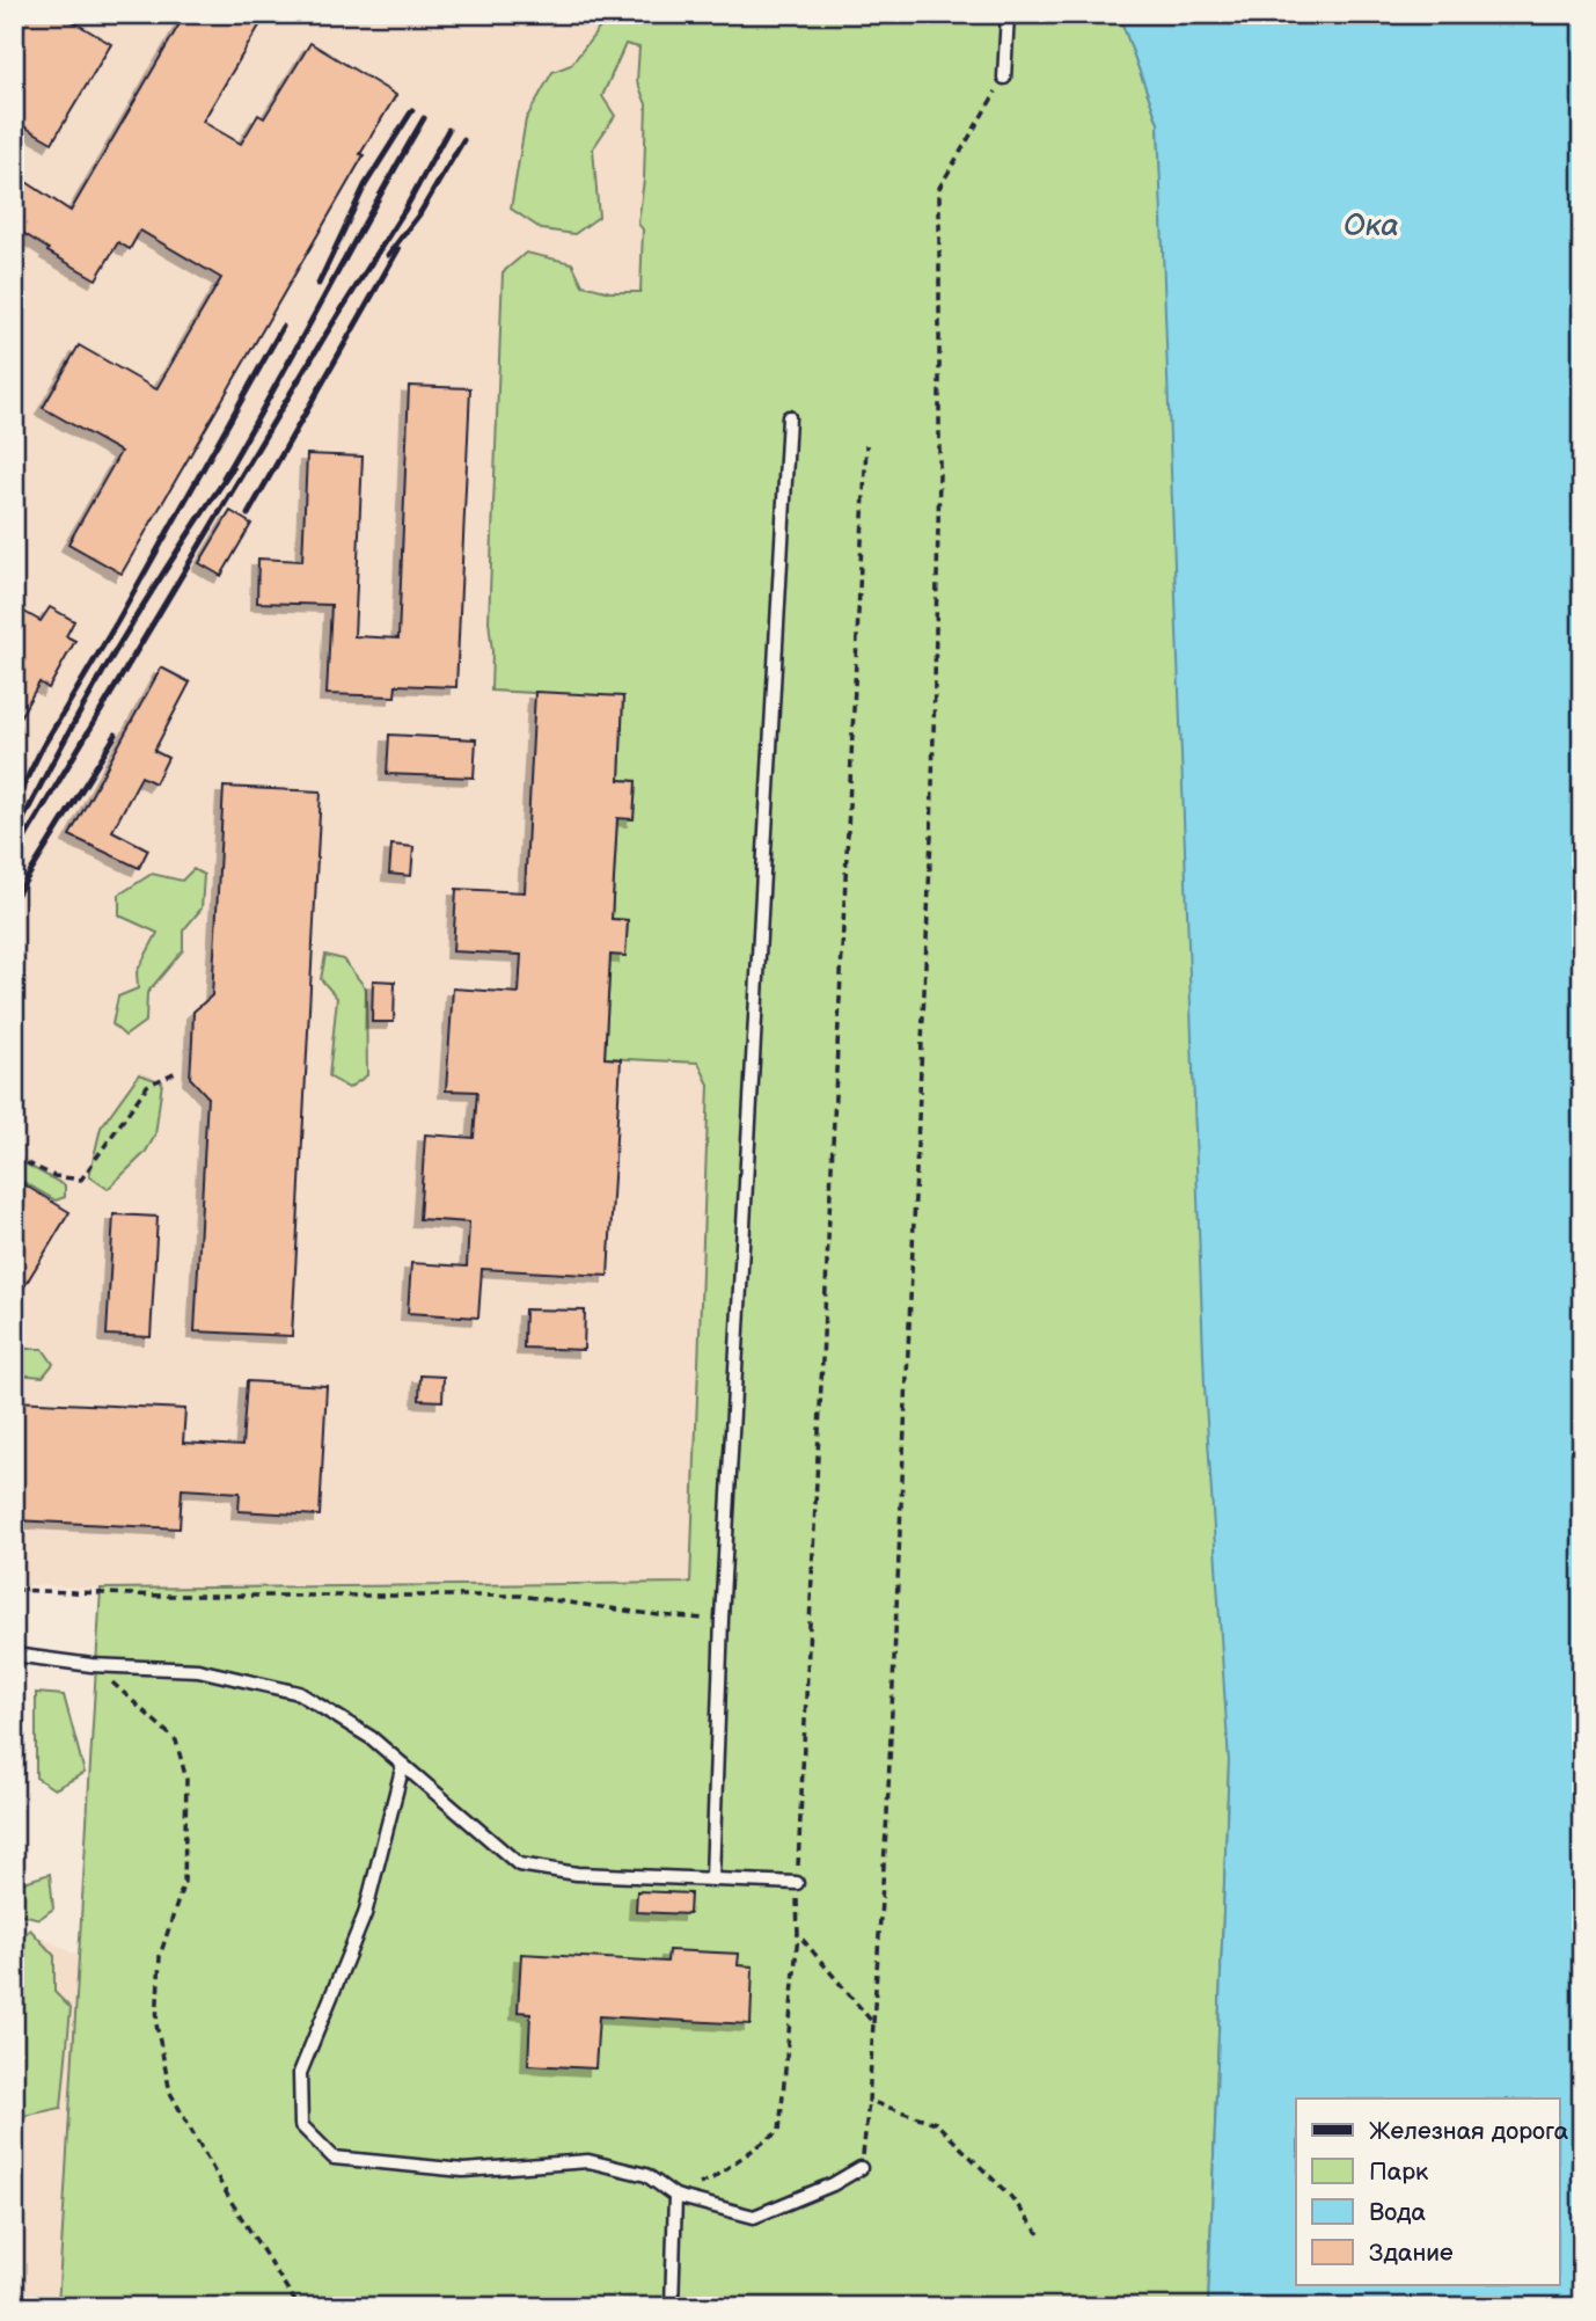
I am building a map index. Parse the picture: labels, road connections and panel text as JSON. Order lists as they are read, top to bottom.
{
  "water": ["Ока"],
  "legend": [
    "Железная дорога",
    "Парк",
    "Вода",
    "Здание"
  ]
}
